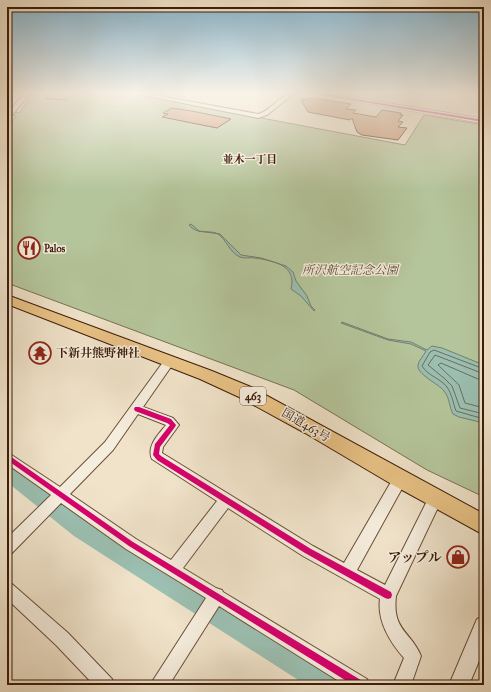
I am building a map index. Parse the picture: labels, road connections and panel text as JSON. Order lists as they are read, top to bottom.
{
  "streets": {
    "highway": ["463", "国道463号"]
  },
  "districts": ["並木一丁目"],
  "parks": ["所沢航空記念公園"],
  "places": {
    "restaurant": ["Palos"],
    "temple": ["下新井熊野神社"],
    "shop": ["アップル"]
  }
}
